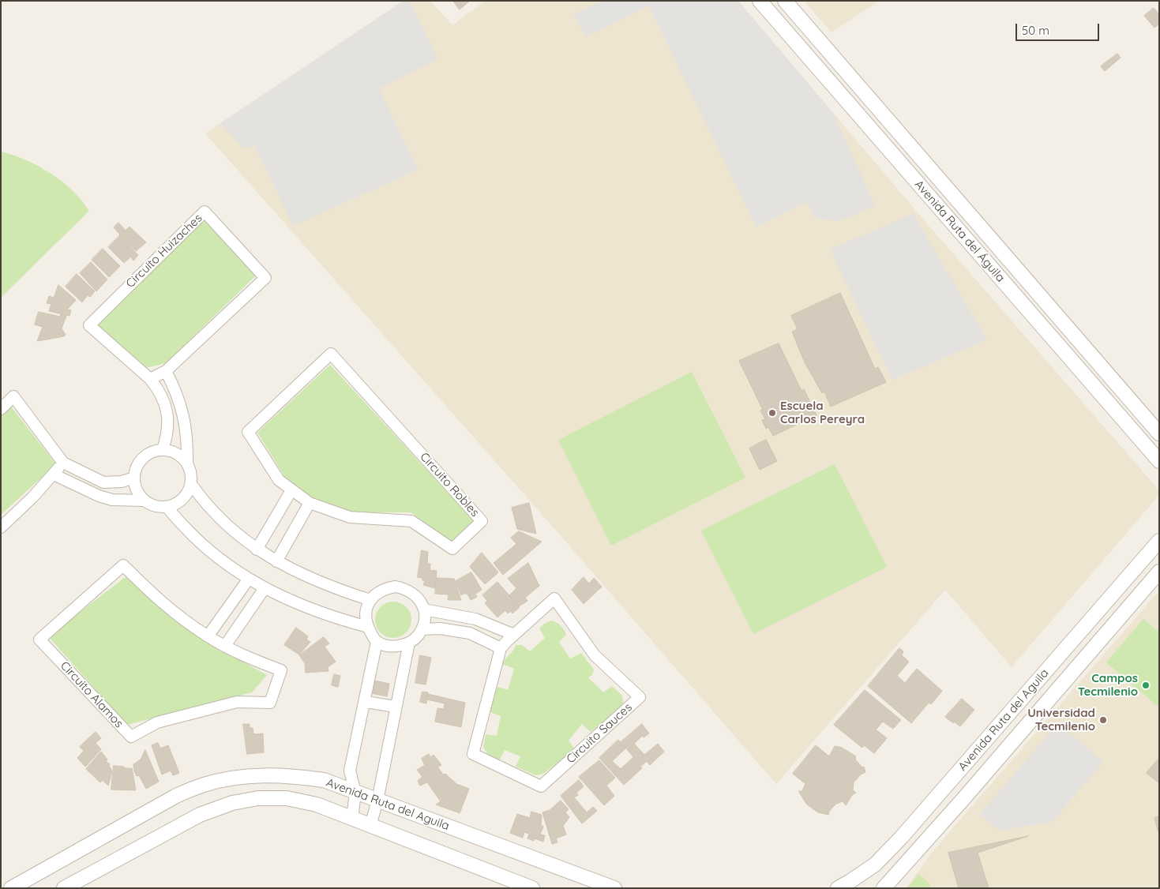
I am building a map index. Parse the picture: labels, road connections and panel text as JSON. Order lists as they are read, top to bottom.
{
  "streets": {
    "street": [
      "Avenida Ruta del Águila",
      "Circuito Huizaches",
      "Circuito Robles",
      "Circuito Alamos",
      "Avenida Ruta del Aguila",
      "Circuito Sauces"
    ]
  },
  "places": ["Escuela Carlos Pereyra", "Campos Tecmilenio", "Universidad Tecmilenio"],
  "scale_bar": "50 m"
}
